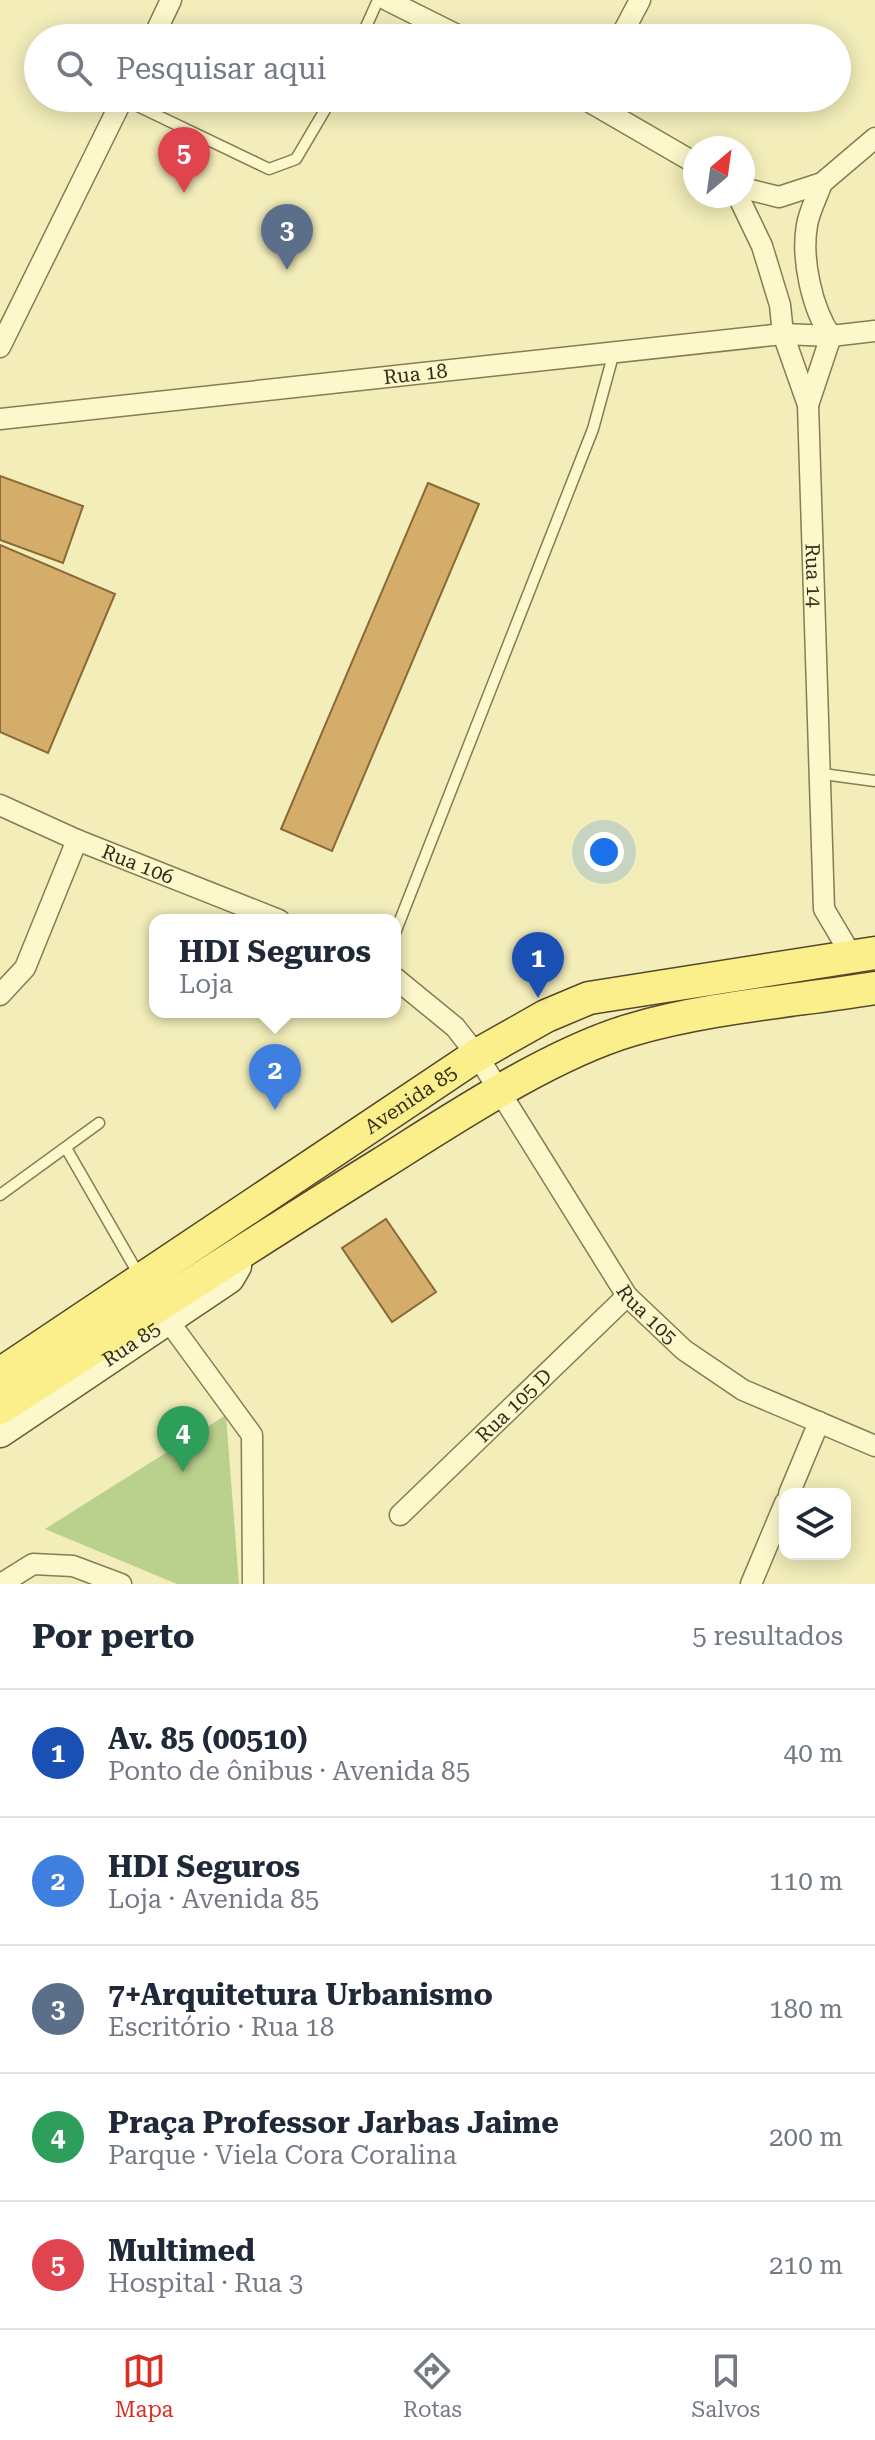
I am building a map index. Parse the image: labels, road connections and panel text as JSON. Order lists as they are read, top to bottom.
{
  "streets": {
    "main road": ["Avenida 85", "Rua 85"],
    "street": [
      "Rua 18",
      "Rua 14",
      "Rua 106",
      "Rua 105",
      "Rua 105 D"
    ]
  },
  "crossings": [
    ["Rua 18", "Rua 14"],
    ["Rua 14", "Avenida 85"],
    ["Avenida 85", "Rua 105"],
    ["Avenida 85", "Rua 85"],
    ["Rua 105", "Rua 105 D"]
  ],
  "north": "top right",
  "page": {
    "search": "Pesquisar aqui",
    "pins": [
      "5",
      "3",
      "1",
      "2",
      "4"
    ],
    "popup": ["HDI Seguros", "Loja"],
    "heading": ["Por perto", "5 resultados"],
    "list": [
      {
        "mark": "1",
        "name": "Av. 85 (00510)",
        "note": "Ponto de ônibus · Avenida 85",
        "value": "40 m"
      },
      {
        "mark": "2",
        "name": "HDI Seguros",
        "note": "Loja · Avenida 85",
        "value": "110 m"
      },
      {
        "mark": "3",
        "name": "7+Arquitetura Urbanismo",
        "note": "Escritório · Rua 18",
        "value": "180 m"
      },
      {
        "mark": "4",
        "name": "Praça Professor Jarbas Jaime",
        "note": "Parque · Viela Cora Coralina",
        "value": "200 m"
      },
      {
        "mark": "5",
        "name": "Multimed",
        "note": "Hospital · Rua 3",
        "value": "210 m"
      }
    ],
    "nav": ["Mapa", "Rotas", "Salvos"]
  }
}
